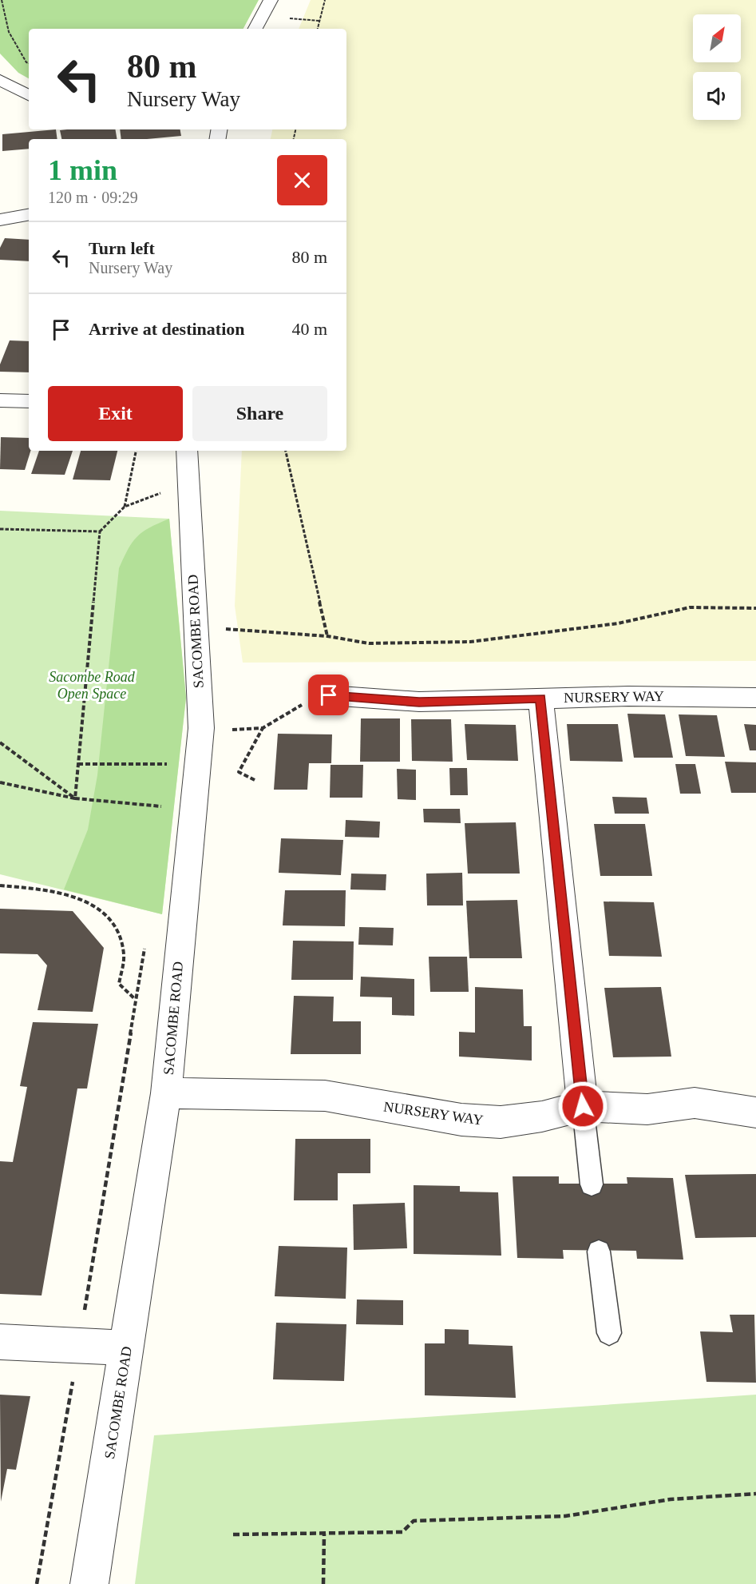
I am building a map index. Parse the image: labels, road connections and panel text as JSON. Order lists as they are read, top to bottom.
{
  "streets": {
    "street": ["SACOMBE ROAD", "NURSERY WAY"]
  },
  "crossings": [
    ["SACOMBE ROAD", "NURSERY WAY"]
  ],
  "parks": ["Sacombe Road Open Space"],
  "north": "top right",
  "page": {
    "turn": ["80 m", "Nursery Way"],
    "heading": ["1 min", "120 m · 09:29"],
    "list": [
      {
        "name": "Turn left",
        "note": "Nursery Way",
        "value": "80 m"
      },
      {
        "name": "Arrive at destination",
        "value": "40 m"
      }
    ],
    "buttons": ["Exit", "Share"]
  }
}
